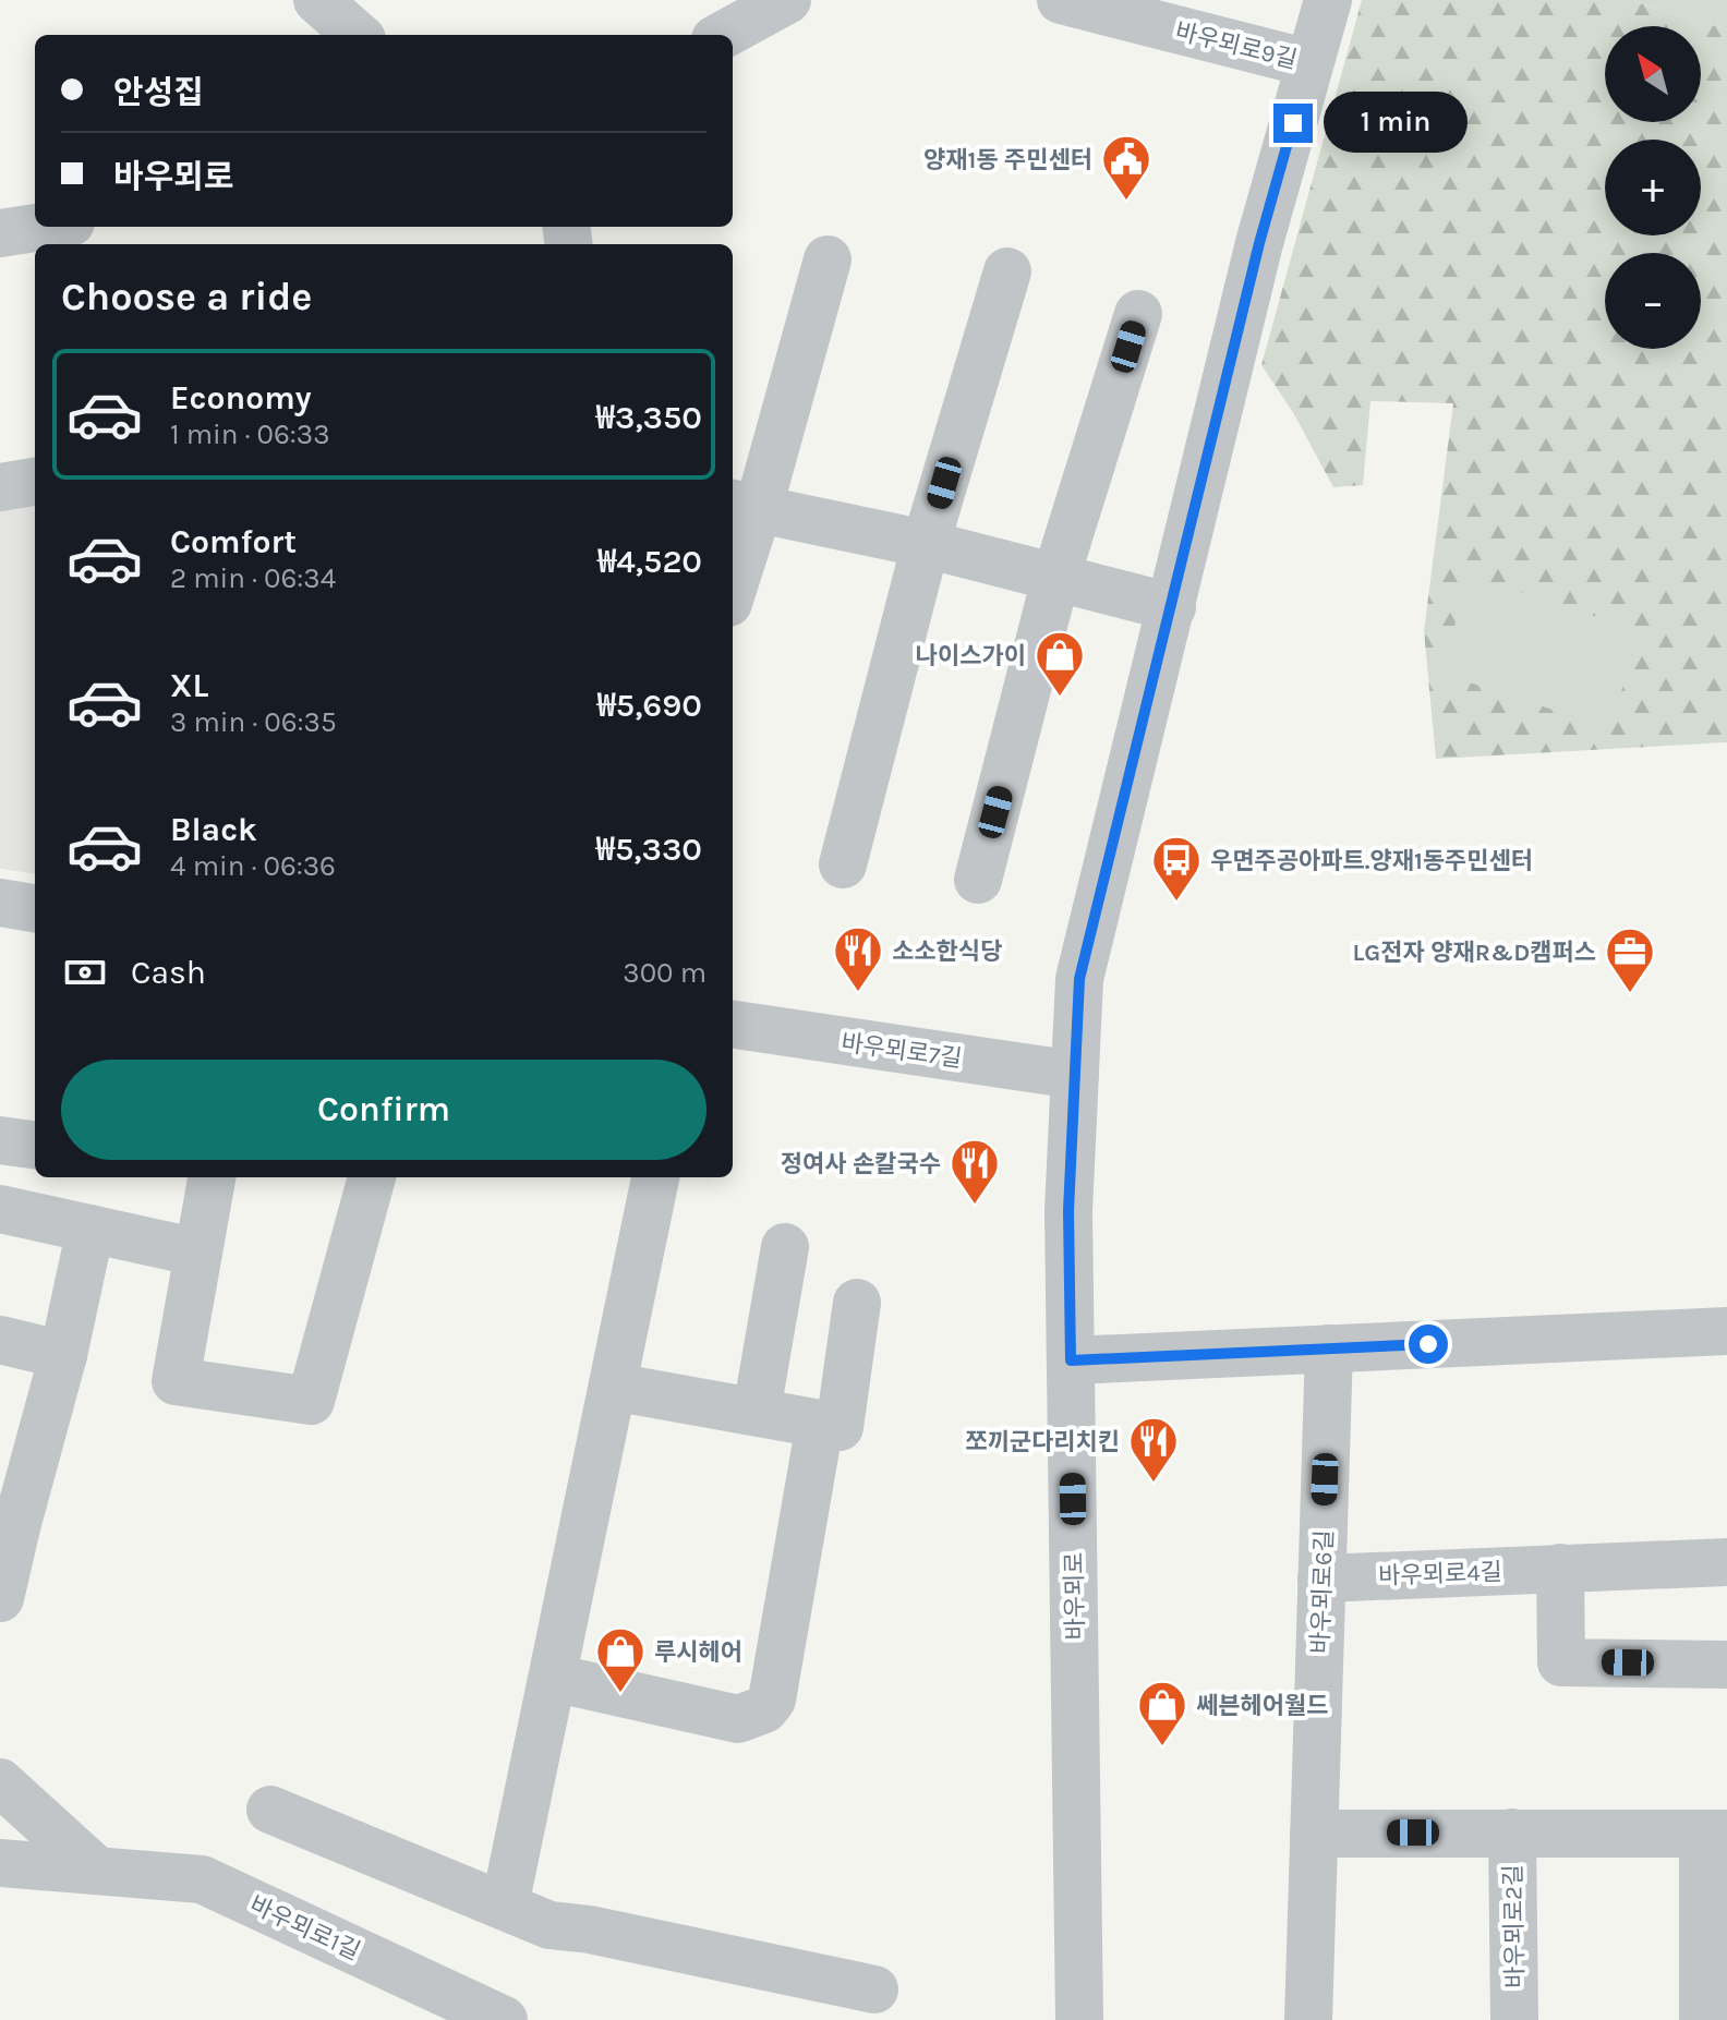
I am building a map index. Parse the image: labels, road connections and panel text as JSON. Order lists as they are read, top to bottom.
{
  "streets": {
    "street": [
      "바우뫼로9길",
      "바우뫼로7길",
      "바우뫼로4길",
      "바우뫼로6길",
      "바우뫼로",
      "바우뫼로2길",
      "바우뫼로1길"
    ]
  },
  "crossings": [
    ["바우뫼로9길", "바우뫼로"],
    ["바우뫼로7길", "바우뫼로"],
    ["바우뫼로4길", "바우뫼로6길"]
  ],
  "places": {
    "public building": ["양재1동 주민센터"],
    "shop": ["나이스가이", "루시헤어", "쎄븐헤어월드"],
    "bus stop": ["우면주공아파트.양재1동주민센터"],
    "restaurant": ["소소한식당", "정여사 손칼국수", "쪼끼군다리치킨"],
    "office": ["LG전자 양재R&D캠퍼스"]
  },
  "north": "top left",
  "page": {
    "map_buttons": ["+", "−"],
    "banner": ["안성집", "바우뫼로"],
    "bubble": "1 min",
    "heading": "Choose a ride",
    "list": [
      {
        "name": "Economy",
        "note": "1 min · 06:33",
        "value": "₩3,350"
      },
      {
        "name": "Comfort",
        "note": "2 min · 06:34",
        "value": "₩4,520"
      },
      {
        "name": "XL",
        "note": "3 min · 06:35",
        "value": "₩5,690"
      },
      {
        "name": "Black",
        "note": "4 min · 06:36",
        "value": "₩5,330"
      }
    ],
    "pay": ["Cash", "300 m"],
    "buttons": "Confirm"
  }
}
